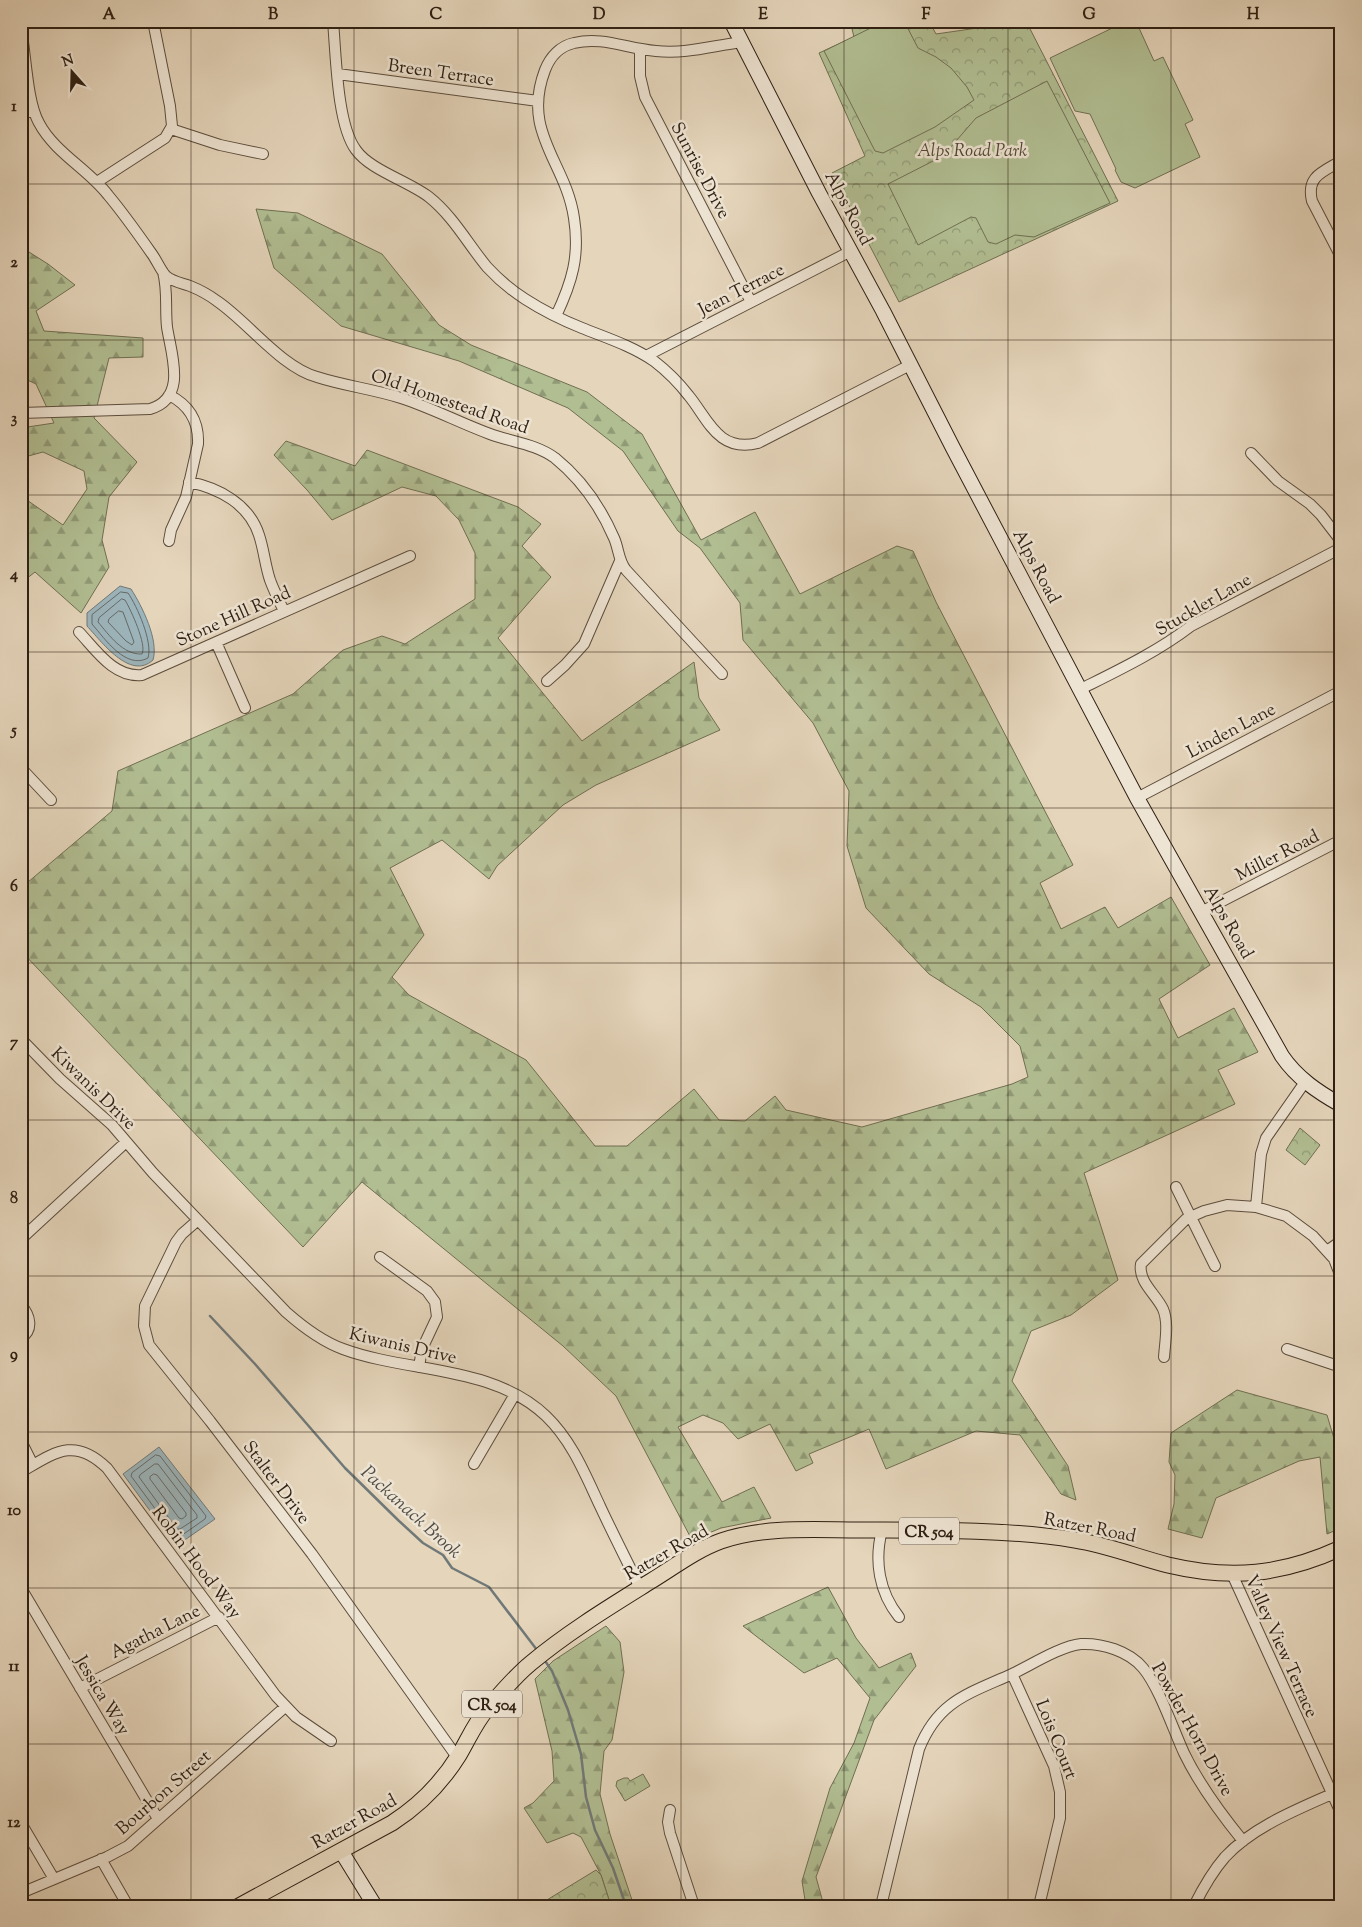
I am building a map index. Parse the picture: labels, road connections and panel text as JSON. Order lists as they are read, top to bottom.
{
  "streets": {
    "main road": ["Alps Road", "Ratzer Road", "CR 504"],
    "street": [
      "Breen Terrace",
      "Sunrise Drive",
      "Jean Terrace",
      "Old Homestead Road",
      "Stuckler Lane",
      "Stone Hill Road",
      "Linden Lane",
      "Miller Road",
      "Kiwanis Drive",
      "Stalter Drive",
      "Robin Hood Way",
      "Agatha Lane",
      "Valley View Terrace",
      "Jessica Way",
      "Powder Horn Drive",
      "Lois Court",
      "Bourbon Street"
    ]
  },
  "crossings": [
    ["Sunrise Drive", "Jean Terrace"],
    ["Alps Road", "Jean Terrace"],
    ["Alps Road", "Stuckler Lane"],
    ["Alps Road", "Linden Lane"],
    ["Alps Road", "Miller Road"],
    ["Kiwanis Drive", "Stalter Drive"],
    ["Kiwanis Drive", "Ratzer Road"],
    ["Stalter Drive", "Ratzer Road"],
    ["Ratzer Road", "Valley View Terrace"],
    ["Robin Hood Way", "Agatha Lane"],
    ["Robin Hood Way", "Bourbon Street"],
    ["Agatha Lane", "Jessica Way"],
    ["Jessica Way", "Bourbon Street"],
    ["Powder Horn Drive", "Lois Court"]
  ],
  "water": ["Packanack Brook"],
  "parks": ["Alps Road Park"],
  "north": "top",
  "grid": {
    "columns": [
      "A",
      "B",
      "C",
      "D",
      "E",
      "F",
      "G",
      "H"
    ],
    "rows": [
      "1",
      "2",
      "3",
      "4",
      "5",
      "6",
      "7",
      "8",
      "9",
      "10",
      "11",
      "12"
    ]
  }
}
